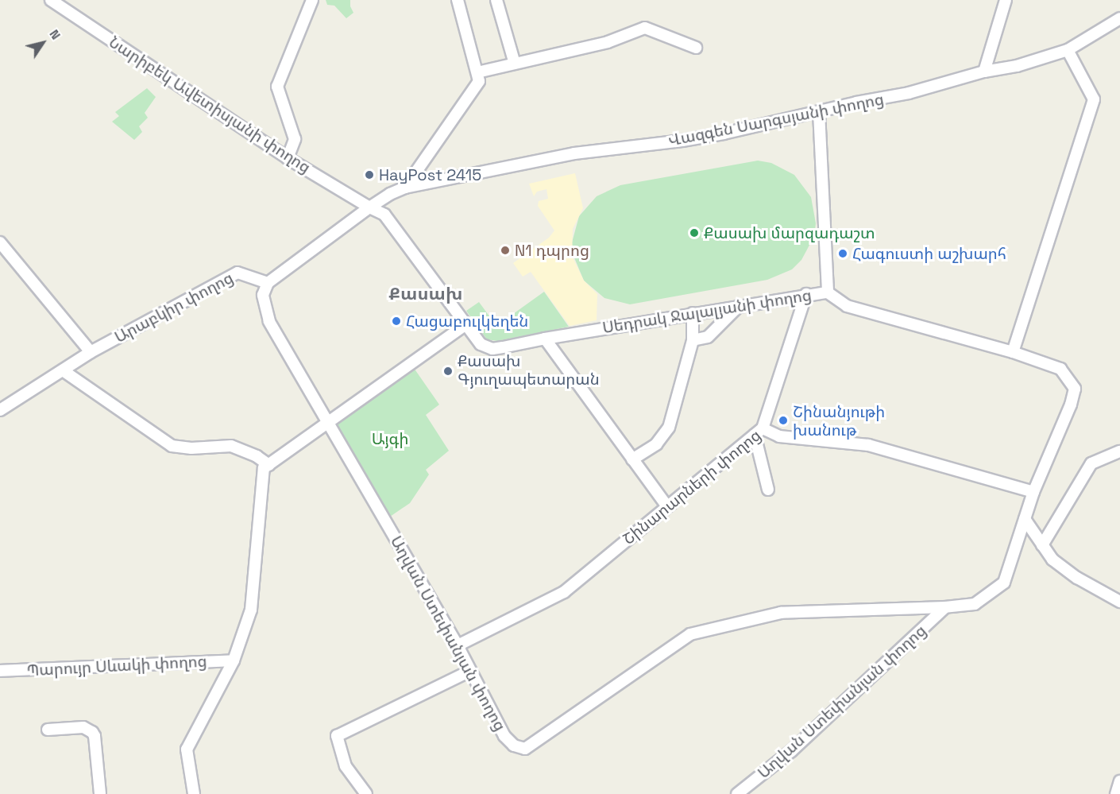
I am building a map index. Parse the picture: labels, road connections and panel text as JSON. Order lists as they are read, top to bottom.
{
  "streets": {
    "street": [
      "Նարիբեկ Ավետիսյանի փողոց",
      "Վազգեն Սարգսյանի փողոց",
      "Արաբկիր փողոց",
      "Սեդրակ Ջալալյանի փողոց",
      "Շինարարների փողոց",
      "Աղվան Ստեփանյան փողոց",
      "Պարույր Սևակի փողոց"
    ]
  },
  "crossings": [
    ["Նարիբեկ Ավետիսյանի փողոց", "Վազգեն Սարգսյանի փողոց"],
    ["Նարիբեկ Ավետիսյանի փողոց", "Սեդրակ Ջալալյանի փողոց"],
    ["Վազգեն Սարգսյանի փողոց", "Սեդրակ Ջալալյանի փողոց"],
    ["Արաբկիր փողոց", "Աղվան Ստեփանյան փողոց"],
    ["Սեդրակ Ջալալյանի փողոց", "Աղվան Ստեփանյան փողոց"],
    ["Շինարարների փողոց", "Աղվան Ստեփանյան փողոց"]
  ],
  "districts": ["Քասախ"],
  "parks": ["Այգի"],
  "places": [
    "HayPost 2415",
    "Քասախ մարզադաշտ",
    "N1 դպրոց",
    "Հագուստի աշխարհ",
    "Հացաբուլկեղեն",
    "Քասախ Գյուղապետարան",
    "Շինանյութի խանութ"
  ],
  "north": "top right"
}
